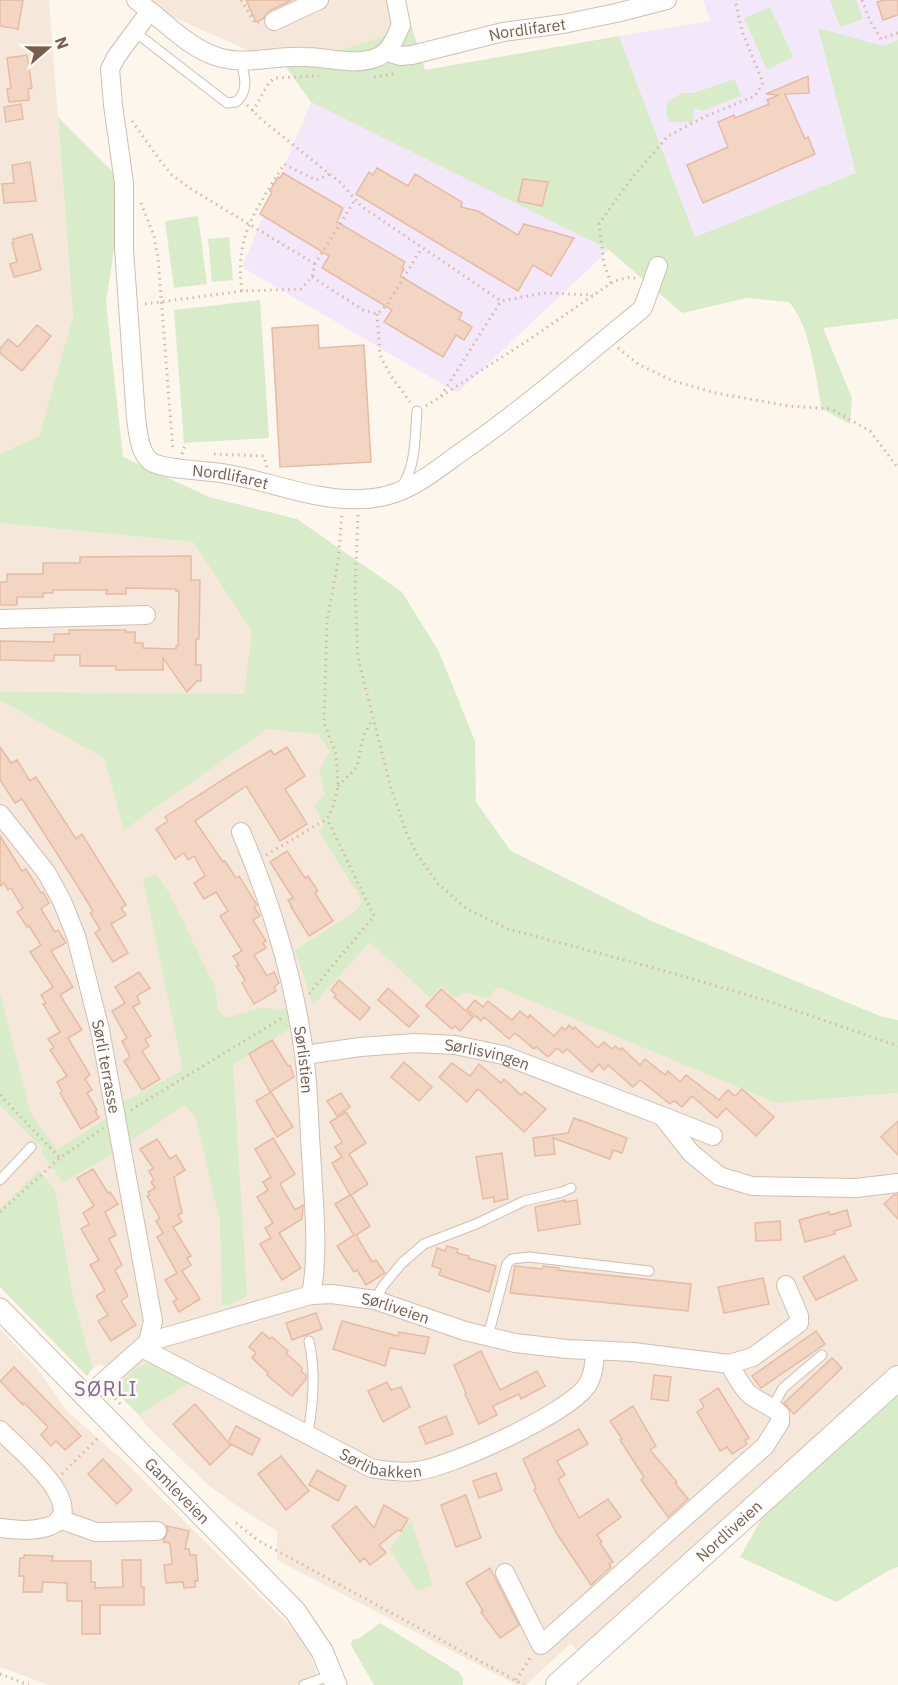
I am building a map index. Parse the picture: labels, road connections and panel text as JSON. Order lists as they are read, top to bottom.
{
  "streets": {
    "main road": ["Nordliveien"],
    "street": [
      "Nordlifaret",
      "Sørlisvingen",
      "Sørlistien",
      "Sørli terrasse",
      "Sørliveien",
      "Sørlibakken",
      "Gamleveien"
    ]
  },
  "crossings": [
    ["Sørlisvingen", "Sørlistien"],
    ["Sørlistien", "Sørliveien"],
    ["Sørli terrasse", "Sørliveien"],
    ["Sørli terrasse", "Sørlibakken"],
    ["Sørliveien", "Sørlibakken"],
    ["Sørliveien", "Gamleveien"]
  ],
  "districts": ["SØRLI"],
  "north": "right"
}
